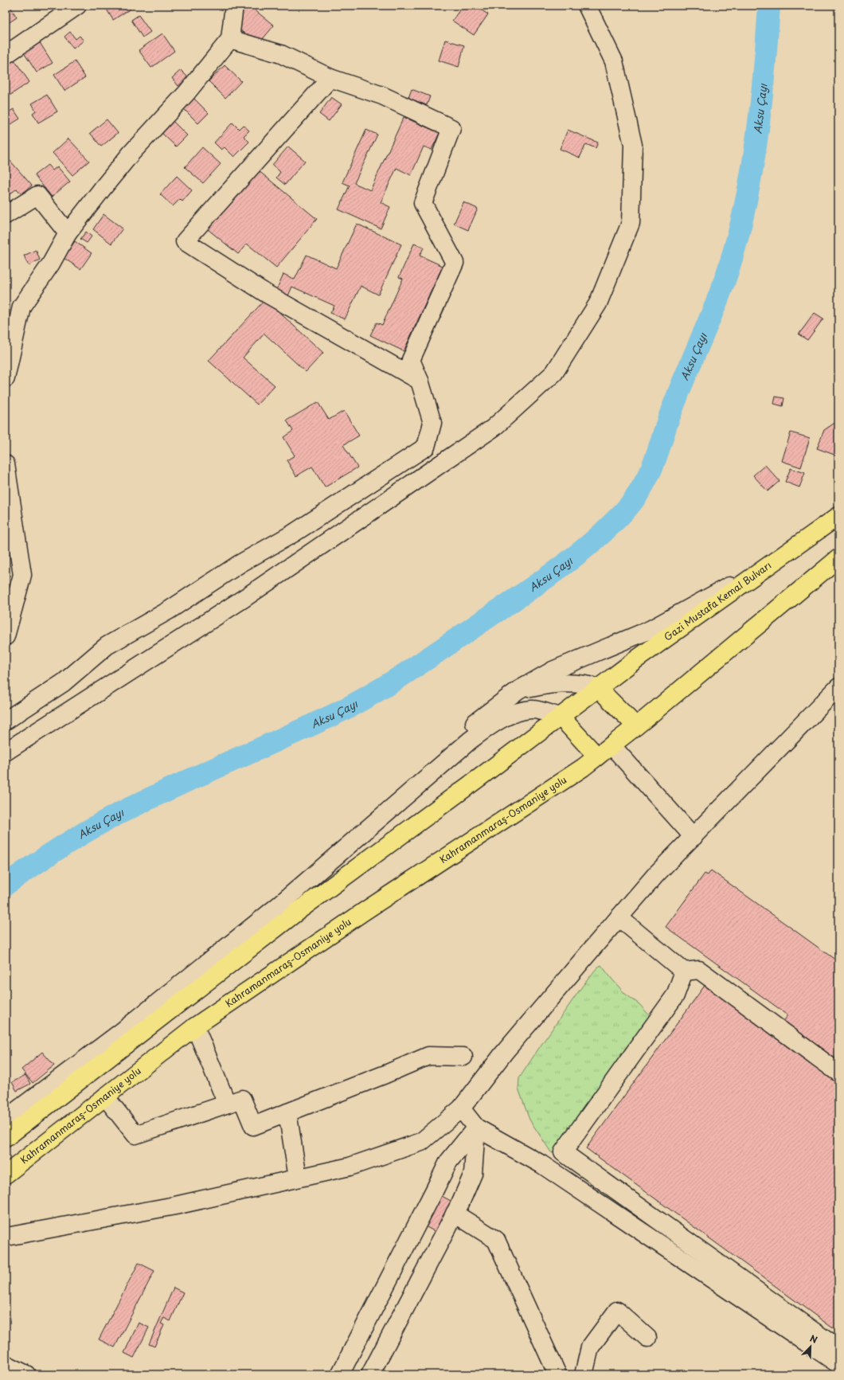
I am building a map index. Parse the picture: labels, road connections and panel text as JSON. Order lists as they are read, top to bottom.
{
  "streets": {
    "highway": ["Gazi Mustafa Kemal Bulvarı", "Kahramanmaraş-Osmaniye yolu"]
  },
  "water": ["Aksu Çayı"],
  "north": "top right"
}
